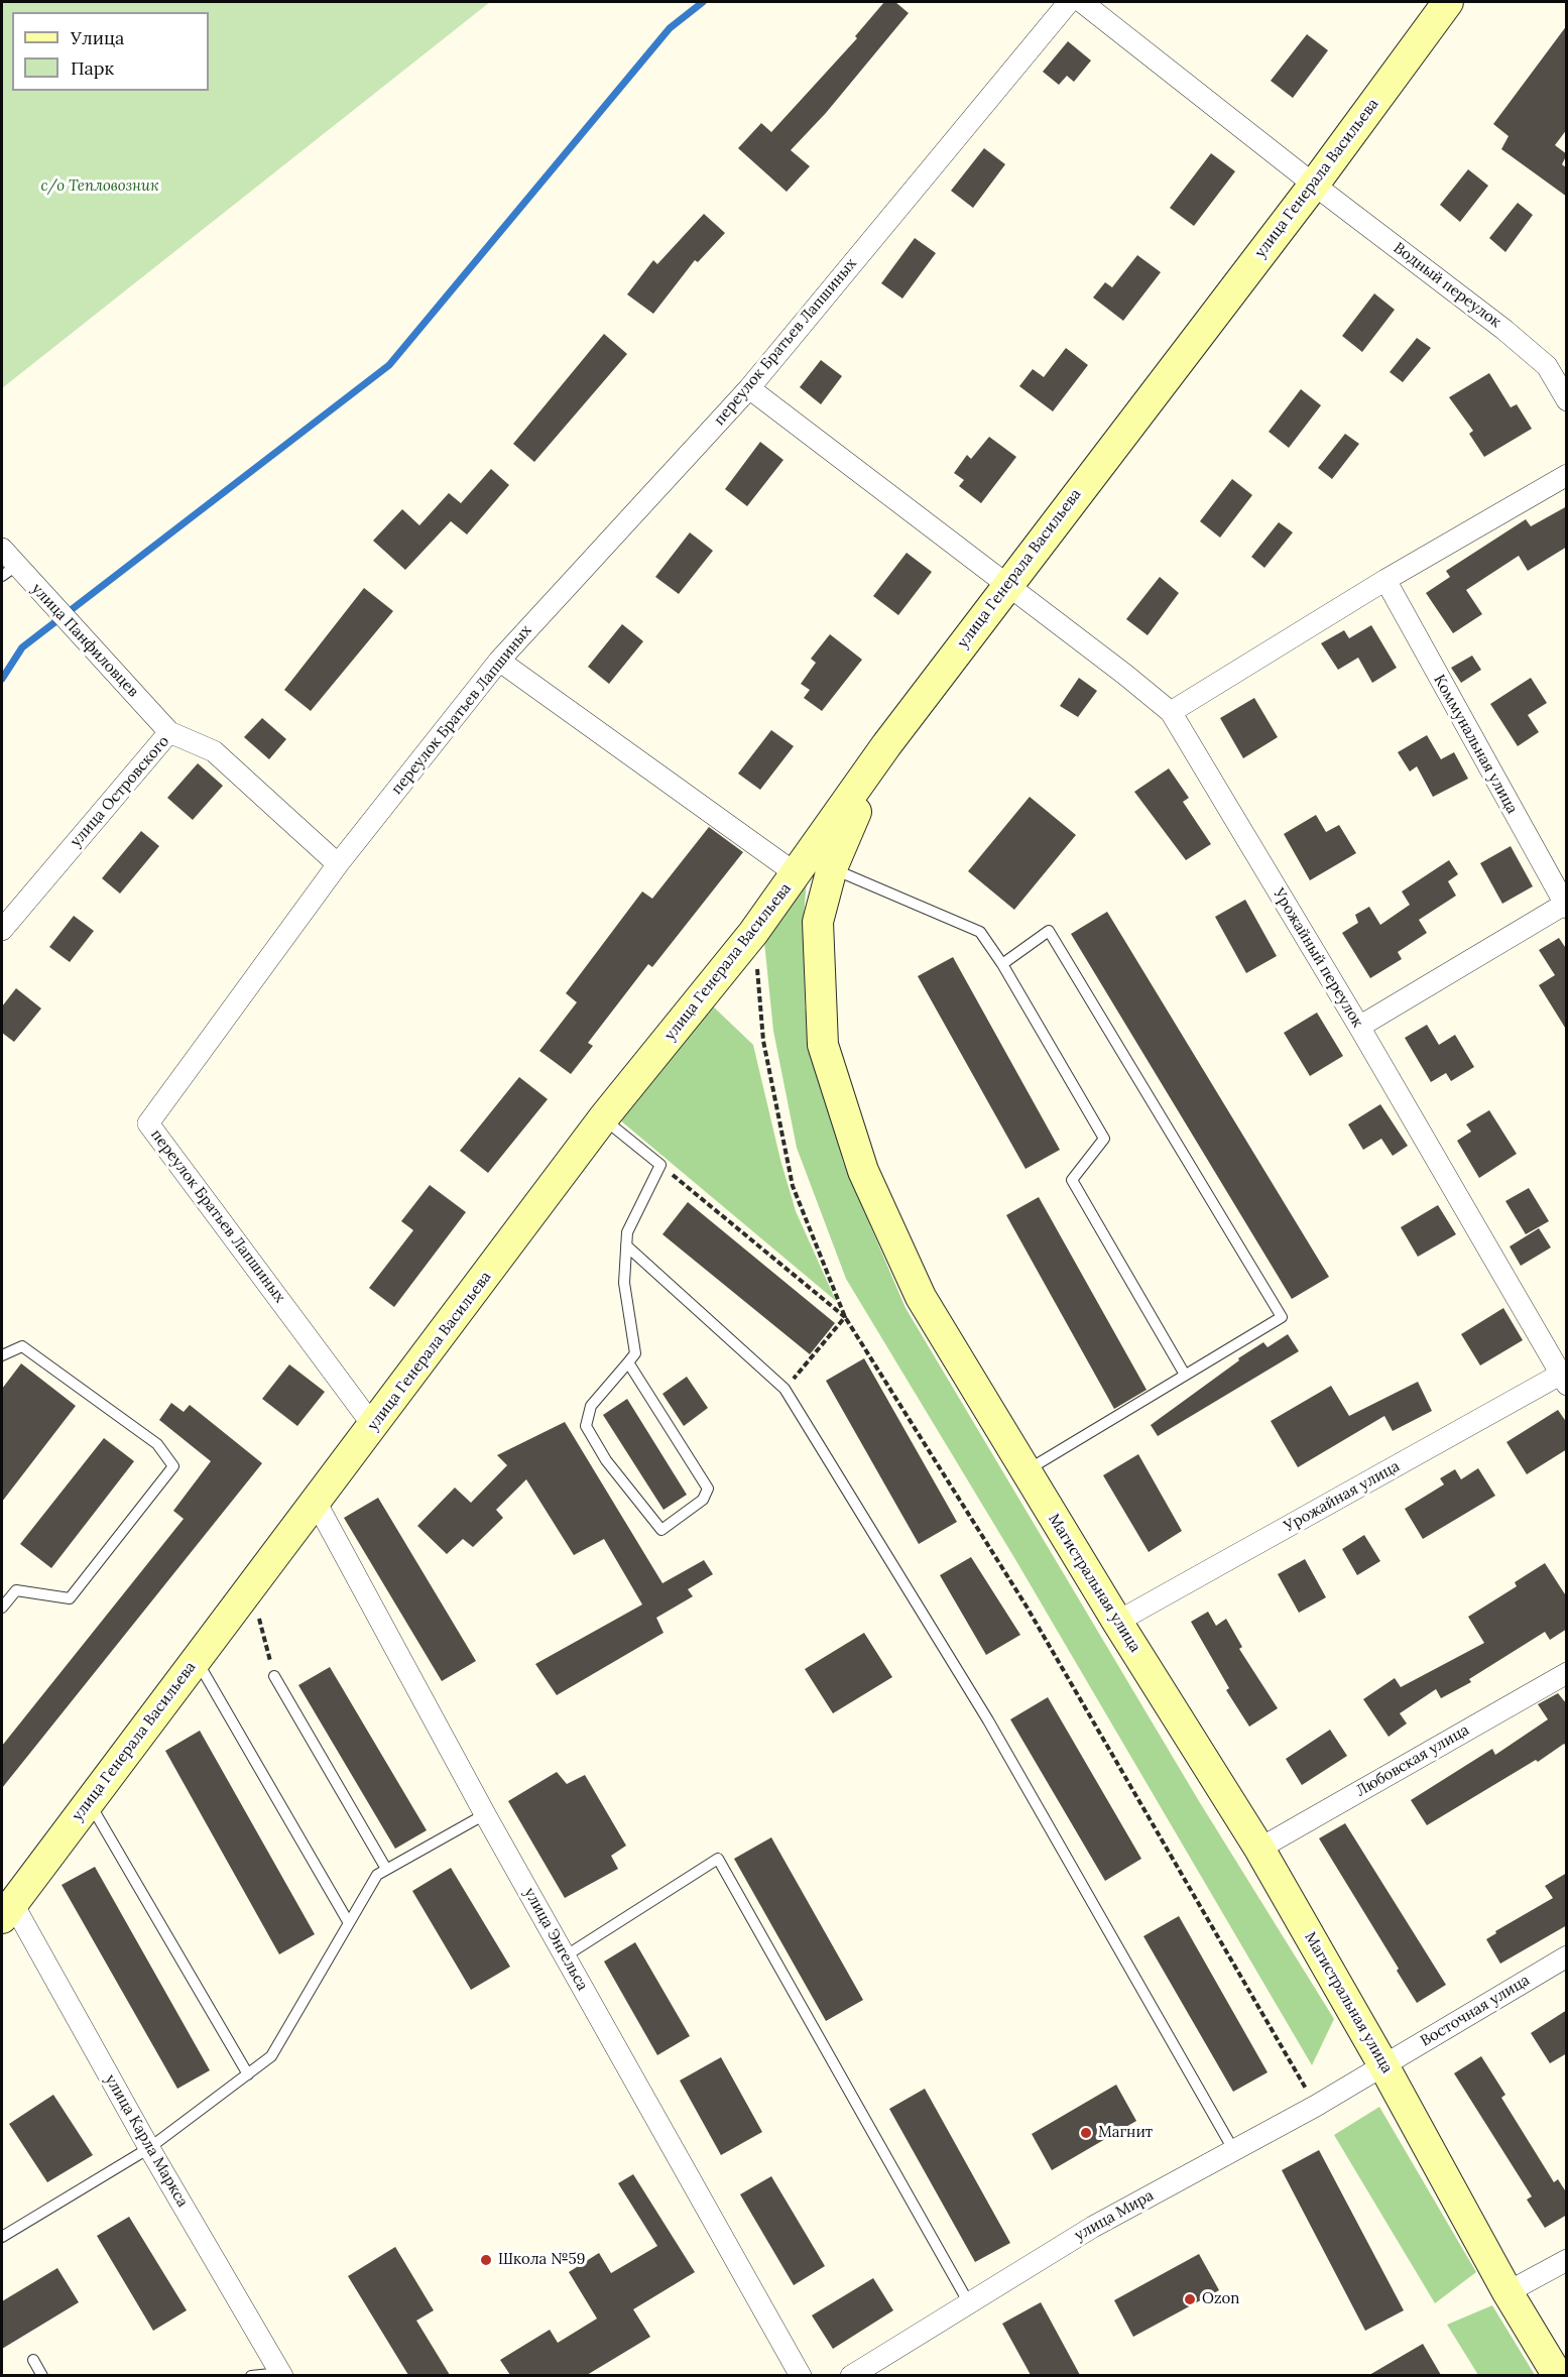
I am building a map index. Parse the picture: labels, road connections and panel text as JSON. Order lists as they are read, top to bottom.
{
  "streets": {
    "main road": ["улица Генерала Васильева", "Магистральная улица"],
    "street": [
      "Водный переулок",
      "переулок Братьев Лапшиных",
      "улица Панфиловцев",
      "Коммунальная улица",
      "улица Островского",
      "Урожайный переулок",
      "Урожайная улица",
      "Любовская улица",
      "улица Энгельса",
      "Восточная улица",
      "улица Карла Маркса",
      "улица Мира"
    ]
  },
  "crossings": [
    ["улица Генерала Васильева", "Водный переулок"],
    ["улица Генерала Васильева", "переулок Братьев Лапшиных"],
    ["улица Генерала Васильева", "Урожайный переулок"],
    ["улица Генерала Васильева", "Магистральная улица"],
    ["улица Генерала Васильева", "улица Энгельса"],
    ["улица Генерала Васильева", "улица Карла Маркса"],
    ["переулок Братьев Лапшиных", "улица Островского"],
    ["переулок Братьев Лапшиных", "Урожайный переулок"],
    ["улица Панфиловцев", "улица Островского"],
    ["Урожайный переулок", "Урожайная улица"],
    ["Урожайная улица", "Магистральная улица"],
    ["Магистральная улица", "Любовская улица"],
    ["Магистральная улица", "Восточная улица"],
    ["Магистральная улица", "улица Мира"],
    ["Восточная улица", "улица Мира"]
  ],
  "parks": ["с/о Тепловозник"],
  "places": ["Магнит", "Школа №59", "Ozon"],
  "legend": ["Улица", "Парк"]
}
